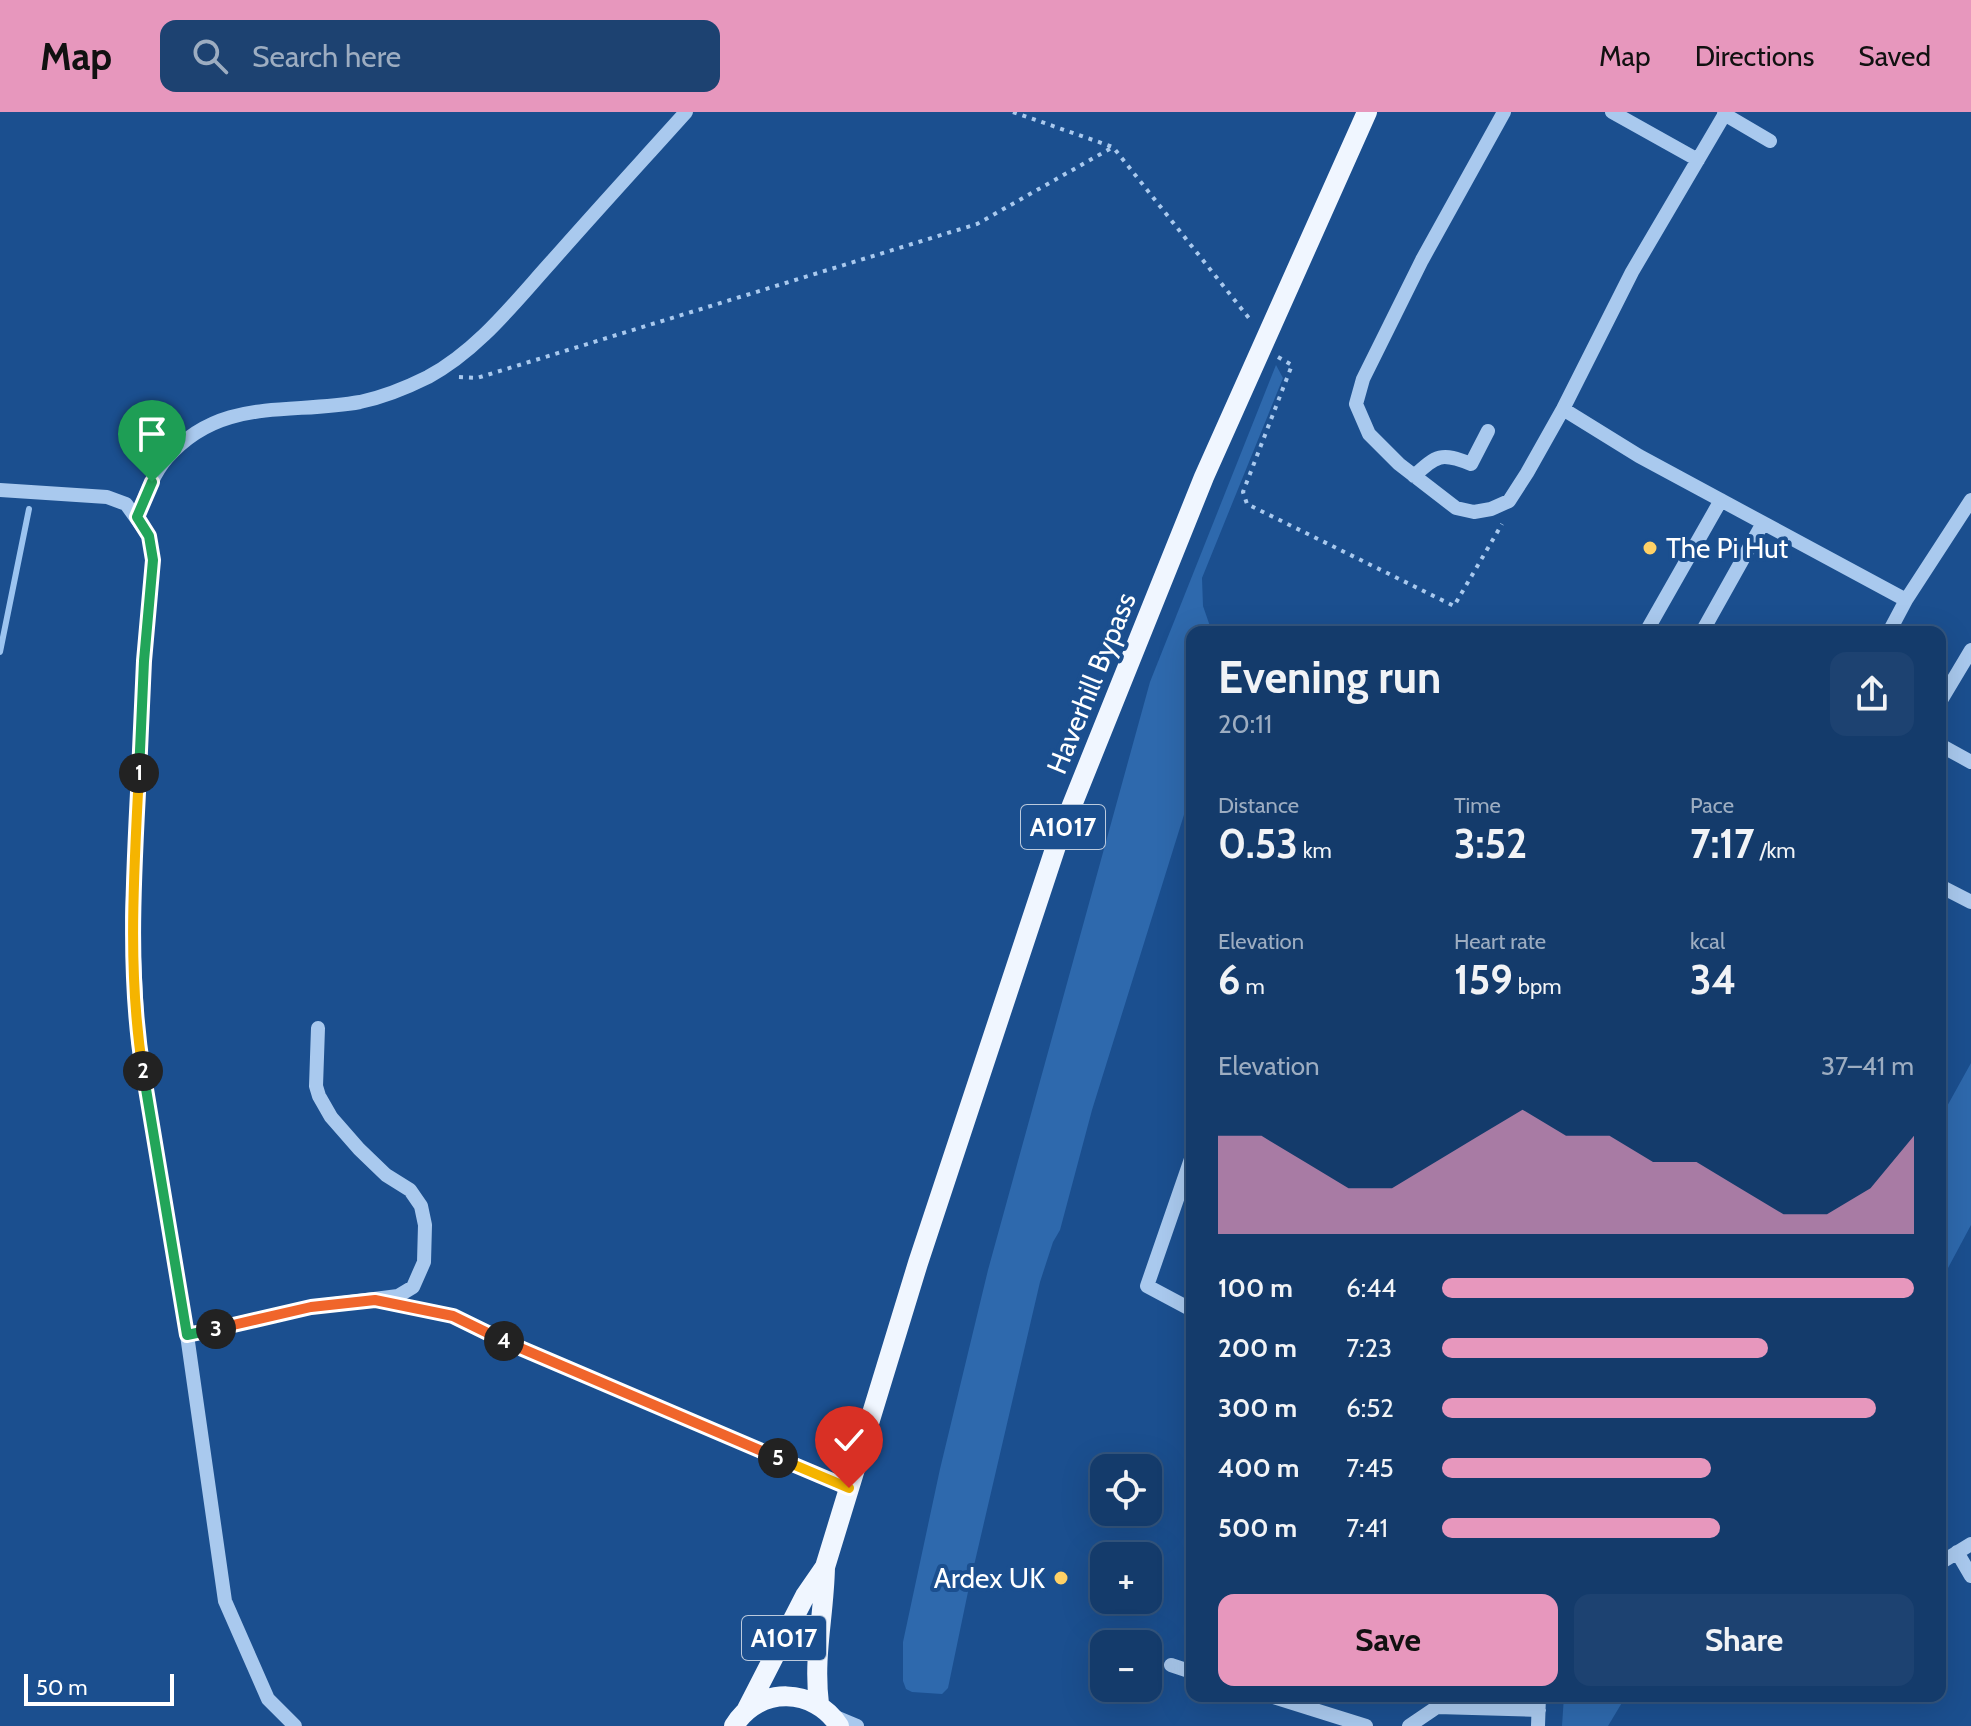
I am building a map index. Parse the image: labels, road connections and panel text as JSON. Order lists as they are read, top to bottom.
{
  "streets": {
    "main road": ["Haverhill Bypass", "A1017"]
  },
  "places": ["The Pi Hut", "Ardex UK"],
  "scale_bar": "50 m",
  "page": {
    "header": "Map",
    "search": "Search here",
    "nav": ["Map", "Directions", "Saved"],
    "heading": ["Evening run", "20:11"],
    "pins": [
      "1",
      "2",
      "3",
      "4",
      "5"
    ],
    "stats": [
      ["Distance", "0.53 km"],
      ["Time", "3:52"],
      ["Pace", "7:17 /km"],
      ["Elevation", "6 m"],
      ["Heart rate", "159 bpm"],
      ["kcal", "34"]
    ],
    "chart": ["Elevation", "37–41 m"],
    "list": [
      {
        "name": "100 m",
        "note": "6:44"
      },
      {
        "name": "200 m",
        "note": "7:23"
      },
      {
        "name": "300 m",
        "note": "6:52"
      },
      {
        "name": "400 m",
        "note": "7:45"
      },
      {
        "name": "500 m",
        "note": "7:41"
      }
    ],
    "map_buttons": ["+", "−"],
    "buttons": ["Save", "Share"],
    "scale": "50 m"
  }
}
